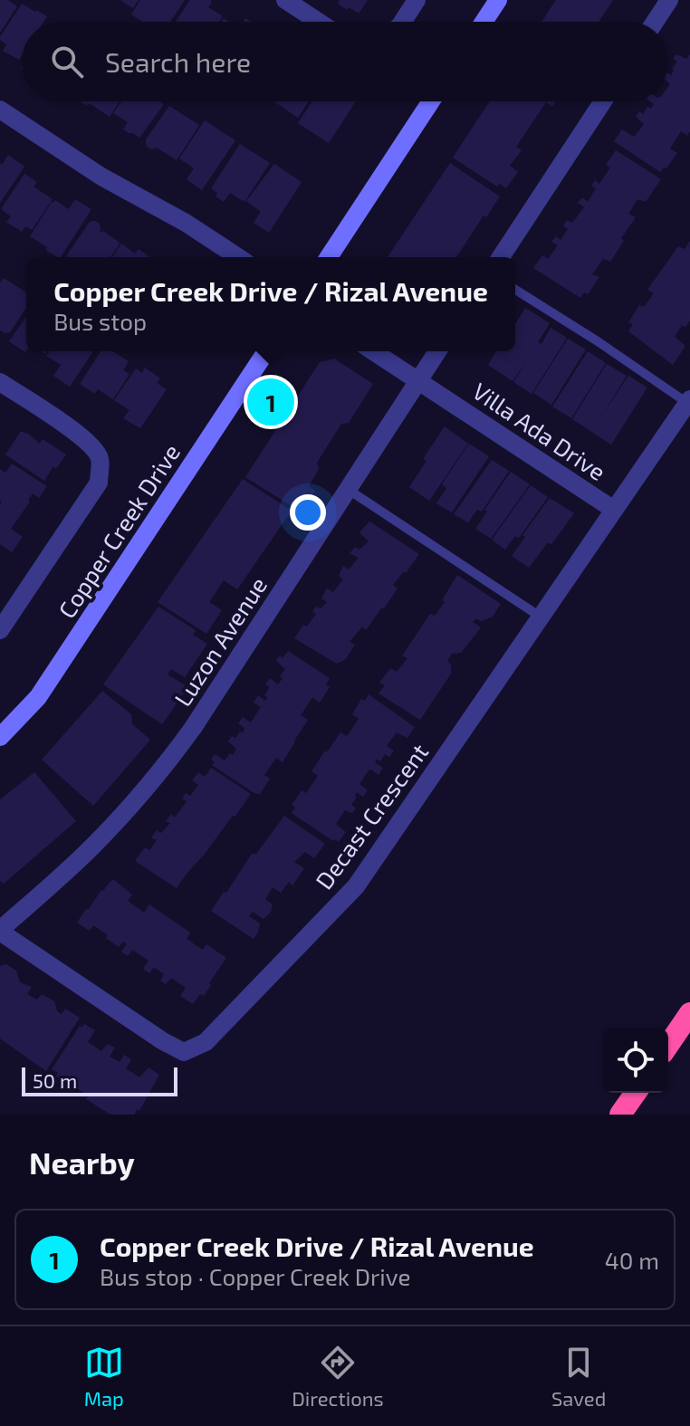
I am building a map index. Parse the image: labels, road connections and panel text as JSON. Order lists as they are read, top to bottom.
{
  "streets": {
    "street": [
      "Villa Ada Drive",
      "Copper Creek Drive",
      "Luzon Avenue",
      "Decast Crescent"
    ]
  },
  "crossings": [
    ["Villa Ada Drive", "Luzon Avenue"],
    ["Villa Ada Drive", "Decast Crescent"],
    ["Luzon Avenue", "Decast Crescent"]
  ],
  "scale_bar": "50 m",
  "page": {
    "search": "Search here",
    "popup": ["Copper Creek Drive / Rizal Avenue", "Bus stop"],
    "pins": "1",
    "scale": "50 m",
    "heading": "Nearby",
    "list": [
      {
        "mark": "1",
        "name": "Copper Creek Drive / Rizal Avenue",
        "note": "Bus stop · Copper Creek Drive",
        "value": "40 m"
      }
    ],
    "nav": ["Map", "Directions", "Saved"]
  }
}
